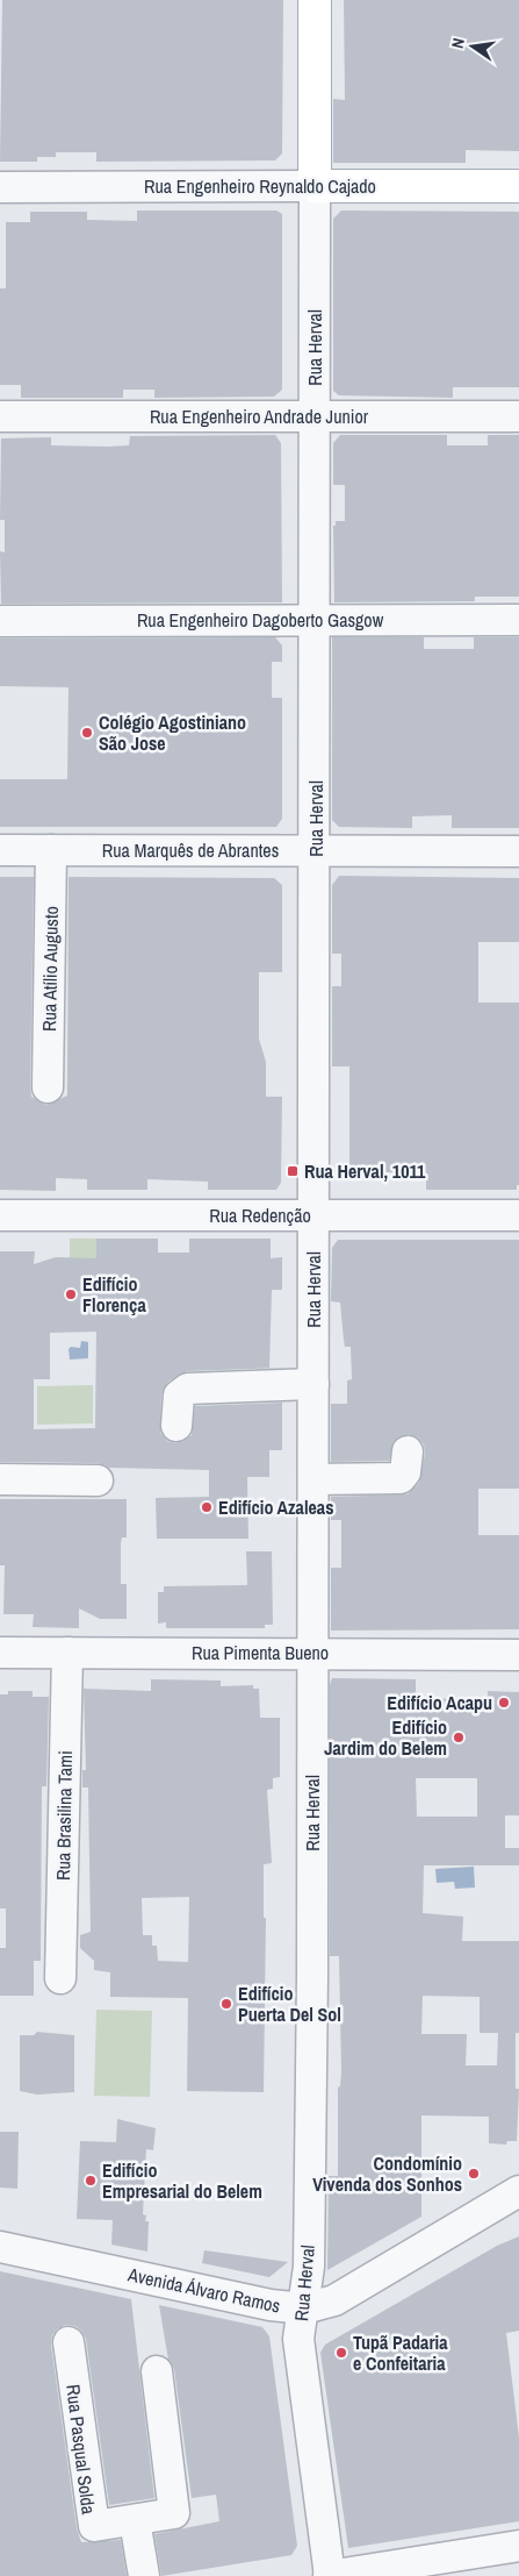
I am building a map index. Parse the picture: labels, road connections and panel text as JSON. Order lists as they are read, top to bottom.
{
  "streets": {
    "main road": ["Rua Engenheiro Reynaldo Cajado", "Rua Herval"],
    "street": [
      "Rua Engenheiro Andrade Junior",
      "Rua Engenheiro Dagoberto Gasgow",
      "Rua Marquês de Abrantes",
      "Rua Atílio Augusto",
      "Rua Redenção",
      "Rua Pimenta Bueno",
      "Rua Brasilina Tami",
      "Avenida Álvaro Ramos",
      "Rua Pasqual Solda"
    ]
  },
  "crossings": [
    ["Rua Engenheiro Reynaldo Cajado", "Rua Herval"],
    ["Rua Herval", "Rua Engenheiro Andrade Junior"],
    ["Rua Herval", "Rua Engenheiro Dagoberto Gasgow"],
    ["Rua Herval", "Rua Marquês de Abrantes"],
    ["Rua Herval", "Rua Redenção"],
    ["Rua Herval", "Rua Pimenta Bueno"],
    ["Rua Herval", "Avenida Álvaro Ramos"],
    ["Rua Marquês de Abrantes", "Rua Atílio Augusto"],
    ["Rua Pimenta Bueno", "Rua Brasilina Tami"]
  ],
  "places": {
    "other": [
      "Colégio Agostiniano São Jose",
      "Edifício Florença",
      "Edifício Azaleas",
      "Edifício Acapu",
      "Edifício Jardim do Belem",
      "Edifício Puerta Del Sol",
      "Condomínio Vivenda dos Sonhos",
      "Edifício Empresarial do Belem",
      "Tupã Padaria e Confeitaria"
    ],
    "transit": ["Rua Herval, 1011"]
  },
  "north": "left"
}
